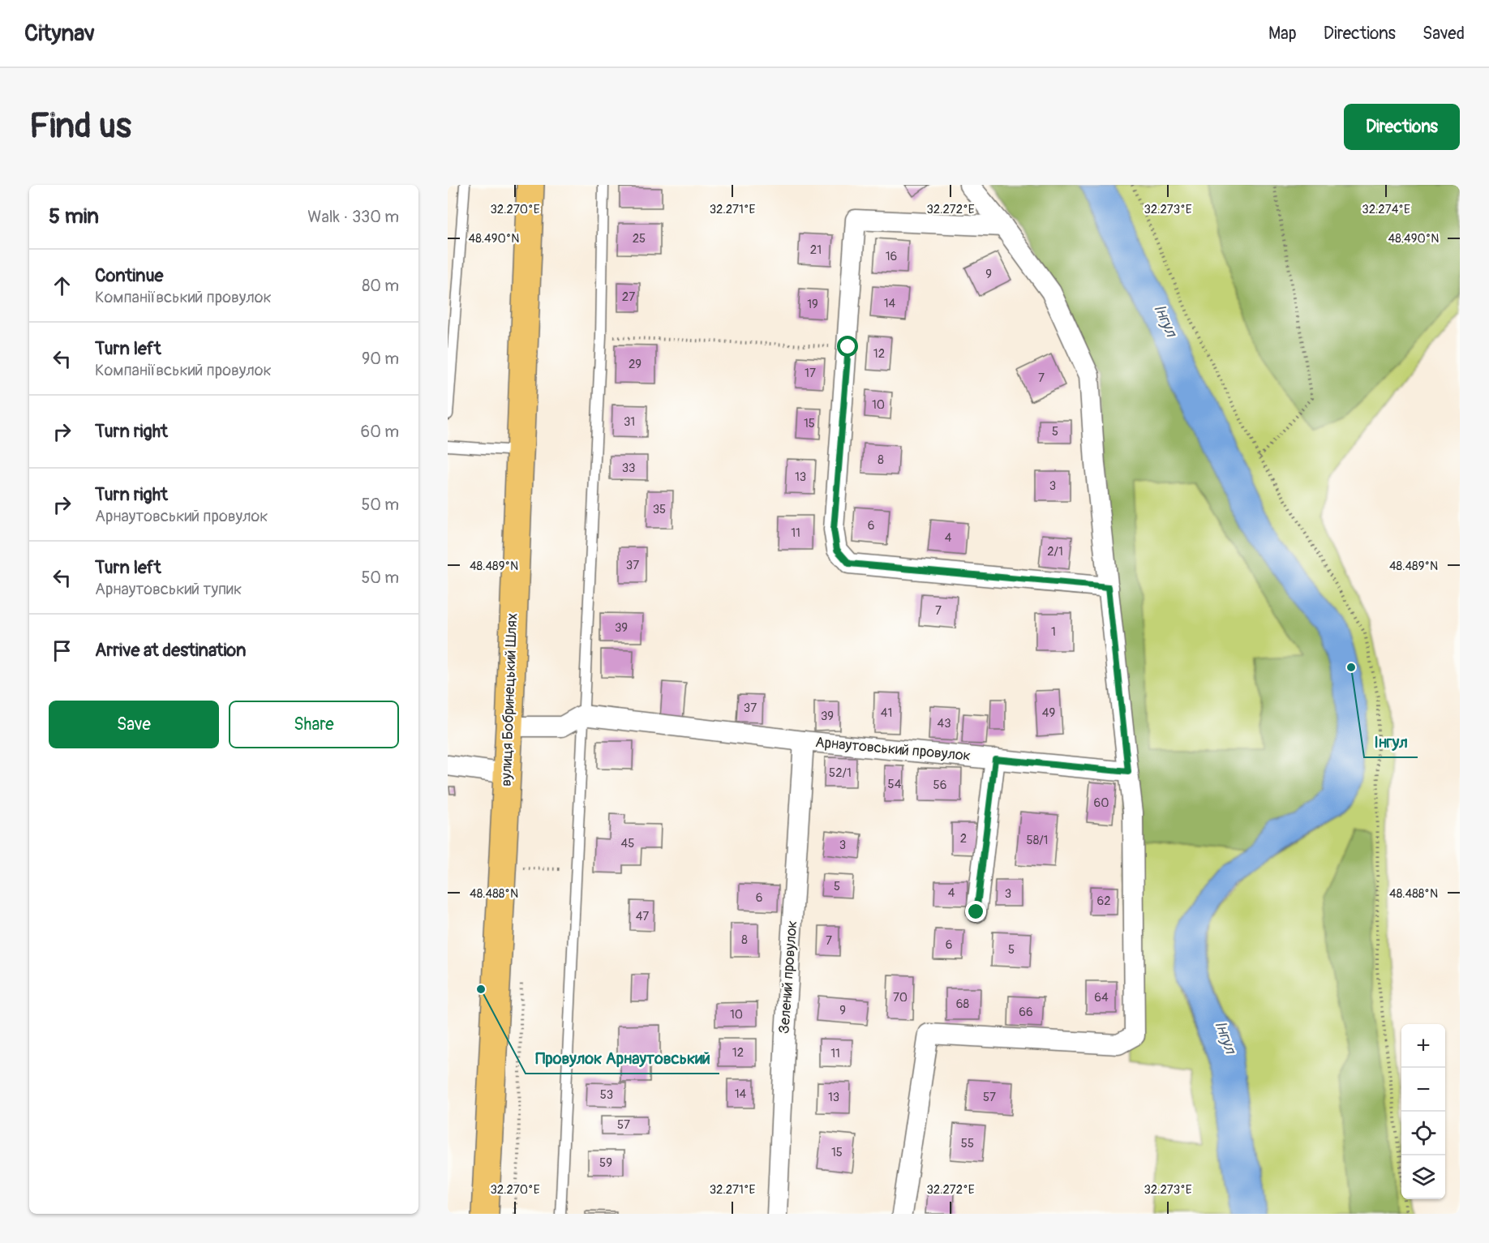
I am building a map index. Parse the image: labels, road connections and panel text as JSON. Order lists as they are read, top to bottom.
{
  "streets": {
    "main road": ["вулиця Бобринецький Шлях"],
    "street": ["Арнаутовський провулок", "Зелений провулок"]
  },
  "crossings": [
    ["Арнаутовський провулок", "Зелений провулок"]
  ],
  "water": ["Інгул"],
  "places": ["Інгул", "Провулок Арнаутовський"],
  "house_numbers": [
    "25",
    "21",
    "16",
    "9",
    "27",
    "14",
    "19",
    "12",
    "29",
    "17",
    "7",
    "10",
    "31",
    "15",
    "5",
    "8",
    "33",
    "13",
    "3",
    "35",
    "6",
    "11",
    "4",
    "2/1",
    "37",
    "7",
    "39",
    "1",
    "37",
    "41",
    "49",
    "39",
    "43",
    "52/1",
    "54",
    "56",
    "60",
    "2",
    "58/1",
    "45",
    "3",
    "5",
    "4",
    "3",
    "6",
    "62",
    "47",
    "8",
    "7",
    "6",
    "5",
    "70",
    "64",
    "68",
    "9",
    "66",
    "10",
    "12",
    "11",
    "14",
    "53",
    "13",
    "57",
    "57",
    "55",
    "15",
    "59"
  ],
  "page": {
    "header": "Citynav",
    "nav": ["Map", "Directions", "Saved"],
    "buttons": [
      "Directions",
      ["Save", "Share"]
    ],
    "title": "Find us",
    "heading": ["5 min", "Walk · 330 m"],
    "list": [
      ["Continue", "Компаніївський провулок", "80 m"],
      ["Turn left", "Компаніївський провулок", "90 m"],
      ["Turn right", "60 m"],
      ["Turn right", "Арнаутовський провулок", "50 m"],
      ["Turn left", "Арнаутовський тупик", "50 m"],
      "Arrive at destination"
    ],
    "map_buttons": ["+", "−"]
  },
  "coordinates": [
    "32.270°E",
    "32.271°E",
    "32.272°E",
    "32.273°E",
    "32.274°E",
    "48.490°N",
    "48.489°N",
    "48.488°N"
  ]
}
